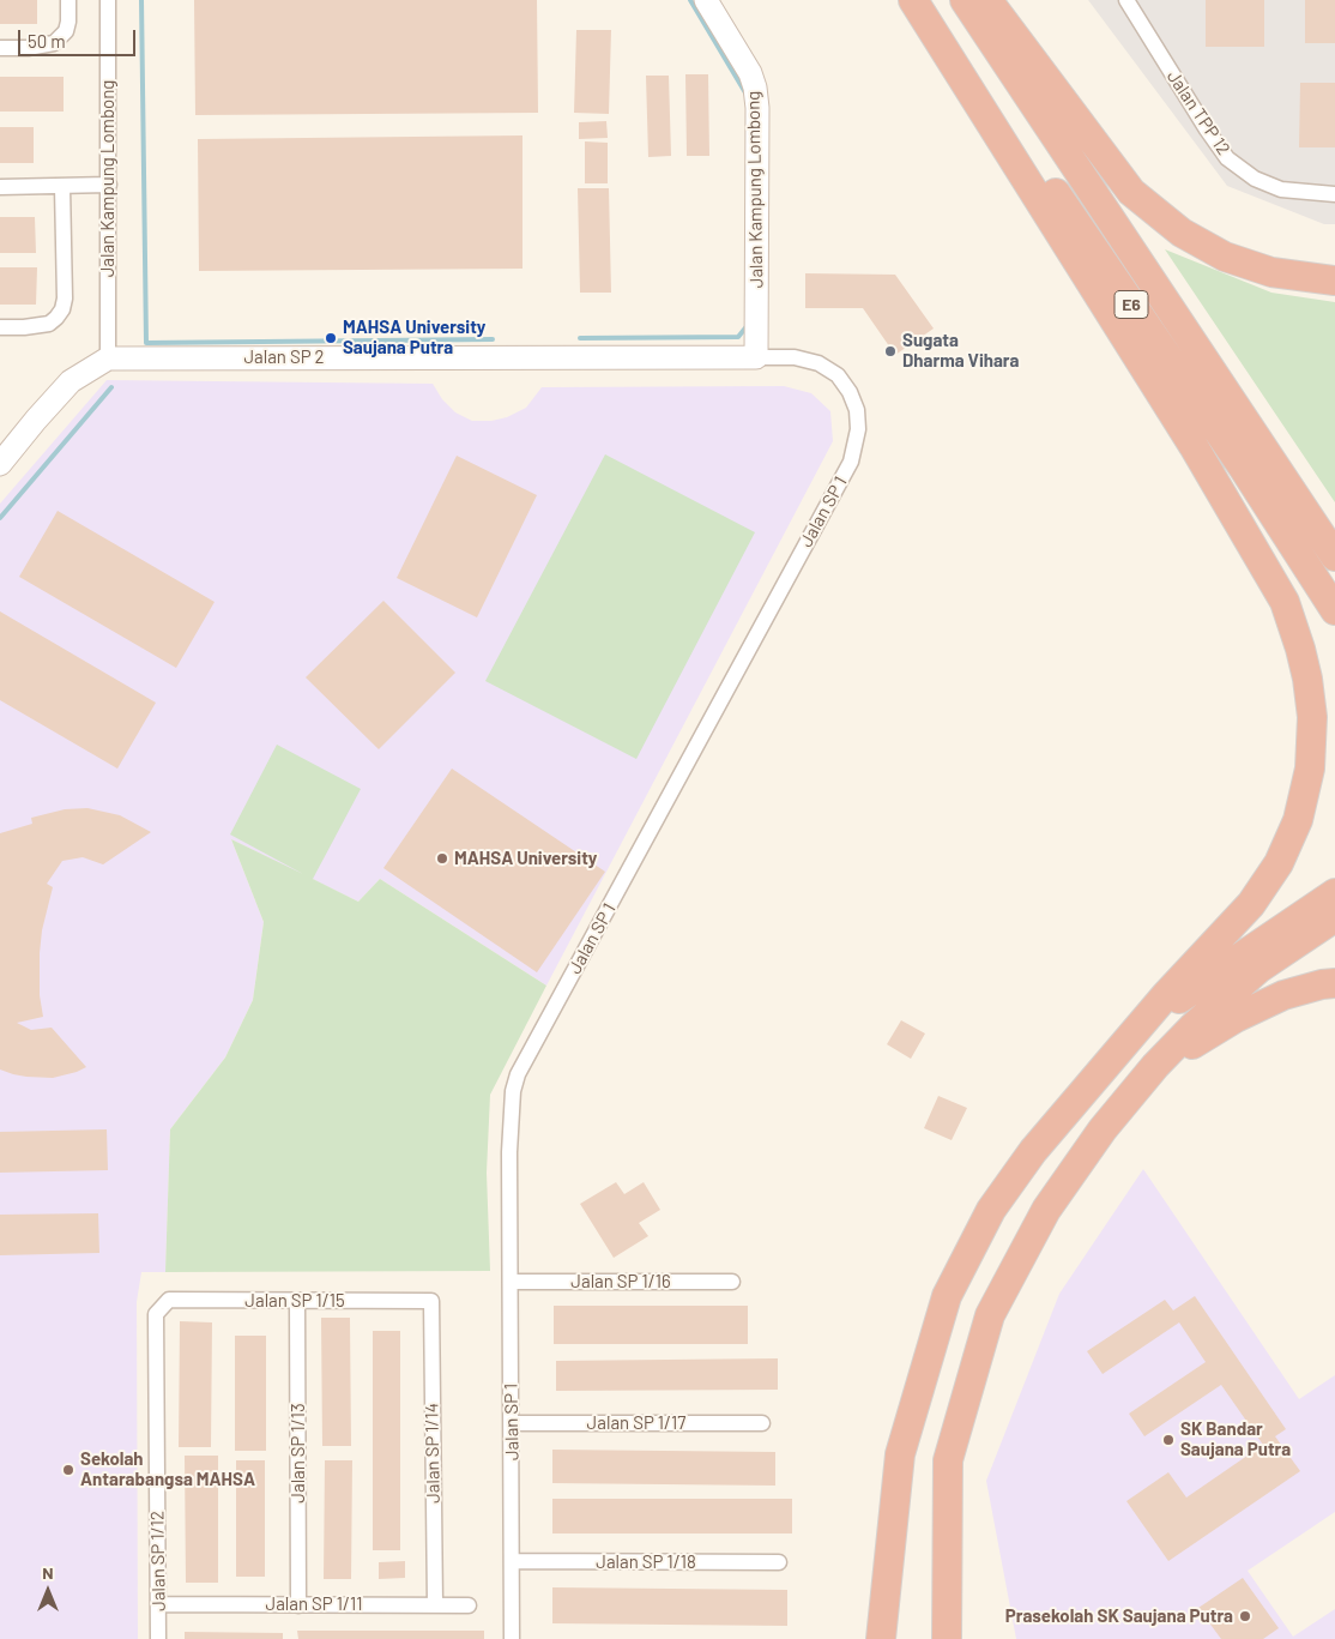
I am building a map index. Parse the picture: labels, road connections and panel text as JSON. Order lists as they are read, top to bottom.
{
  "streets": {
    "highway": ["E6"],
    "street": [
      "Jalan TPP 12",
      "Jalan Kampung Lombong",
      "Jalan SP 2",
      "Jalan SP 1",
      "Jalan SP 1/16",
      "Jalan SP 1/15",
      "Jalan SP 1/17",
      "Jalan SP 1/13",
      "Jalan SP 1/14",
      "Jalan SP 1/12",
      "Jalan SP 1/18",
      "Jalan SP 1/11"
    ]
  },
  "crossings": [
    ["Jalan Kampung Lombong", "Jalan SP 2"],
    ["Jalan Kampung Lombong", "Jalan SP 1"],
    ["Jalan SP 2", "Jalan SP 1"],
    ["Jalan SP 1", "Jalan SP 1/16"],
    ["Jalan SP 1", "Jalan SP 1/17"],
    ["Jalan SP 1", "Jalan SP 1/18"],
    ["Jalan SP 1/15", "Jalan SP 1/13"],
    ["Jalan SP 1/15", "Jalan SP 1/14"],
    ["Jalan SP 1/15", "Jalan SP 1/12"],
    ["Jalan SP 1/13", "Jalan SP 1/11"],
    ["Jalan SP 1/14", "Jalan SP 1/11"],
    ["Jalan SP 1/12", "Jalan SP 1/11"]
  ],
  "places": [
    "MAHSA University Saujana Putra",
    "Sugata Dharma Vihara",
    "MAHSA University",
    "SK Bandar Saujana Putra",
    "Sekolah Antarabangsa MAHSA",
    "Prasekolah SK Saujana Putra"
  ],
  "scale_bar": "50 m",
  "north": "top"
}
